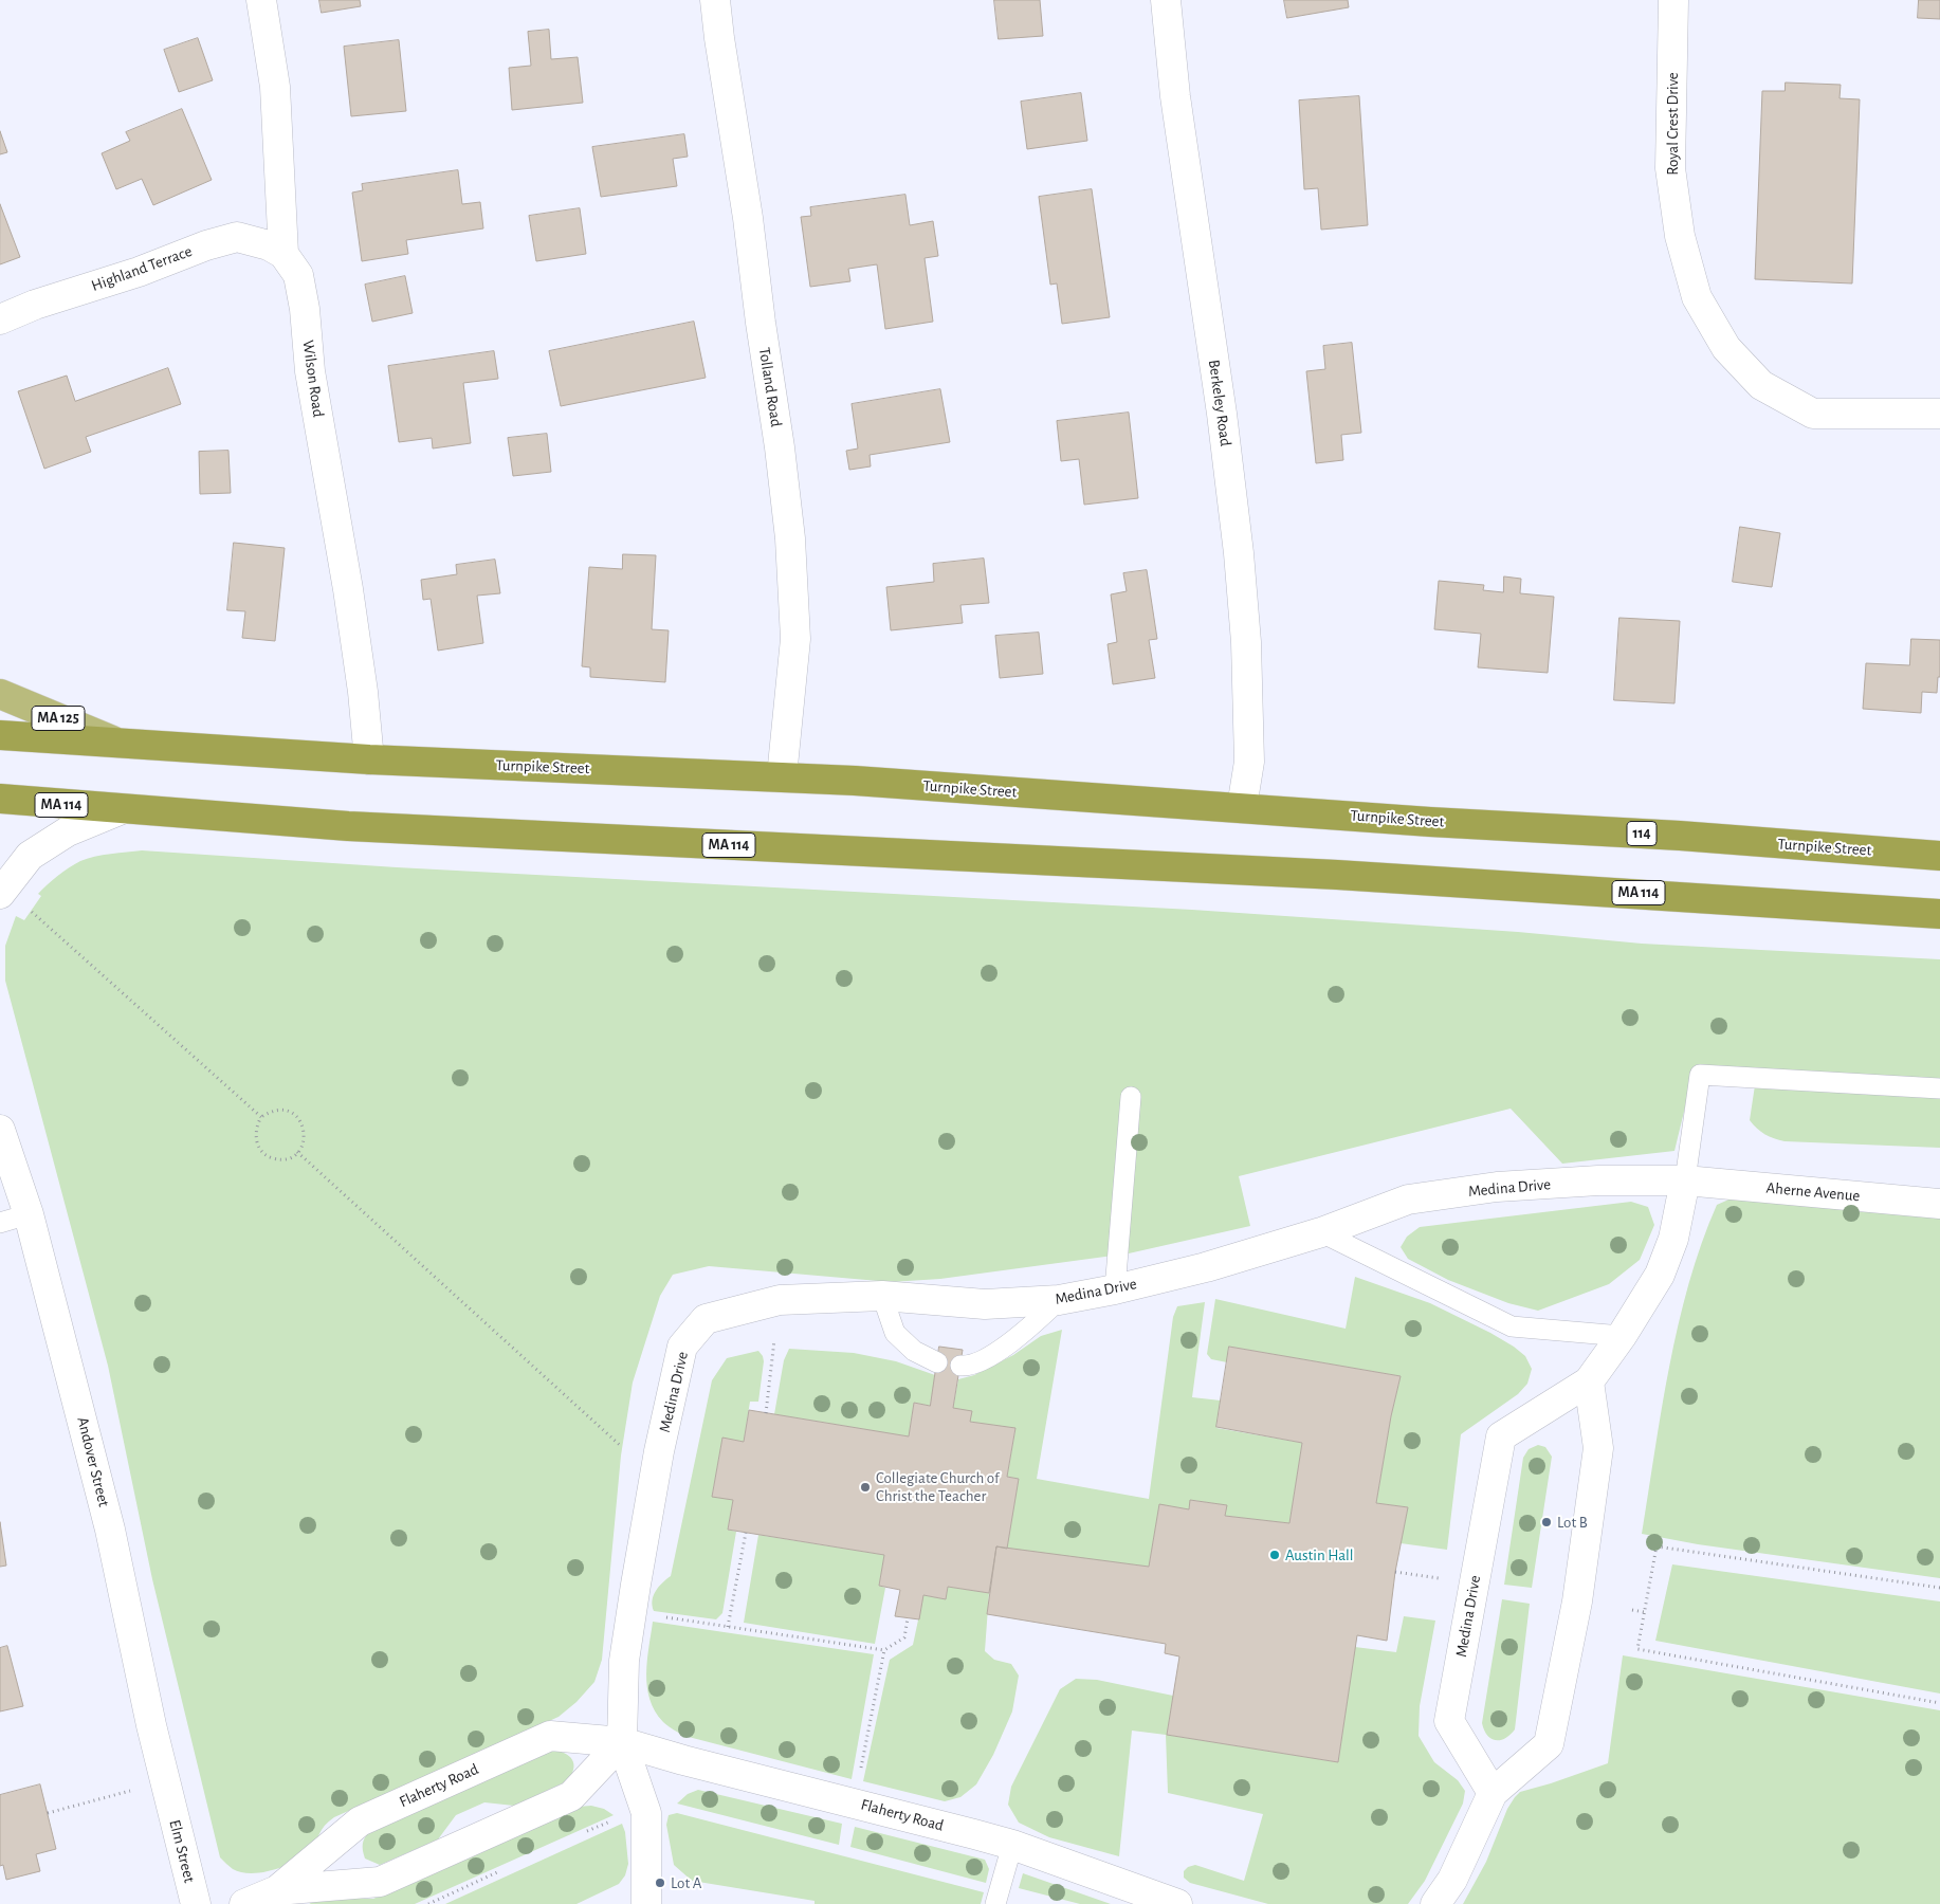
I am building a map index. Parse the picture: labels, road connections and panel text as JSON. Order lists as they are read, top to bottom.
{
  "streets": {
    "highway": ["Turnpike Street", "MA 114", "114"],
    "main road": ["MA 125"],
    "street": [
      "Royal Crest Drive",
      "Highland Terrace",
      "Wilson Road",
      "Tolland Road",
      "Berkeley Road",
      "Medina Drive",
      "Aherne Avenue",
      "Andover Street",
      "Flaherty Road",
      "Elm Street"
    ]
  },
  "crossings": [
    ["Highland Terrace", "Wilson Road"],
    ["Wilson Road", "Turnpike Street"],
    ["Tolland Road", "Turnpike Street"],
    ["Berkeley Road", "Turnpike Street"],
    ["MA 125", "Turnpike Street"],
    ["Medina Drive", "Aherne Avenue"],
    ["Medina Drive", "Flaherty Road"],
    ["Andover Street", "Elm Street"]
  ],
  "places": [
    "Collegiate Church of Christ the Teacher",
    "Lot B",
    "Austin Hall",
    "Lot A"
  ]
}
